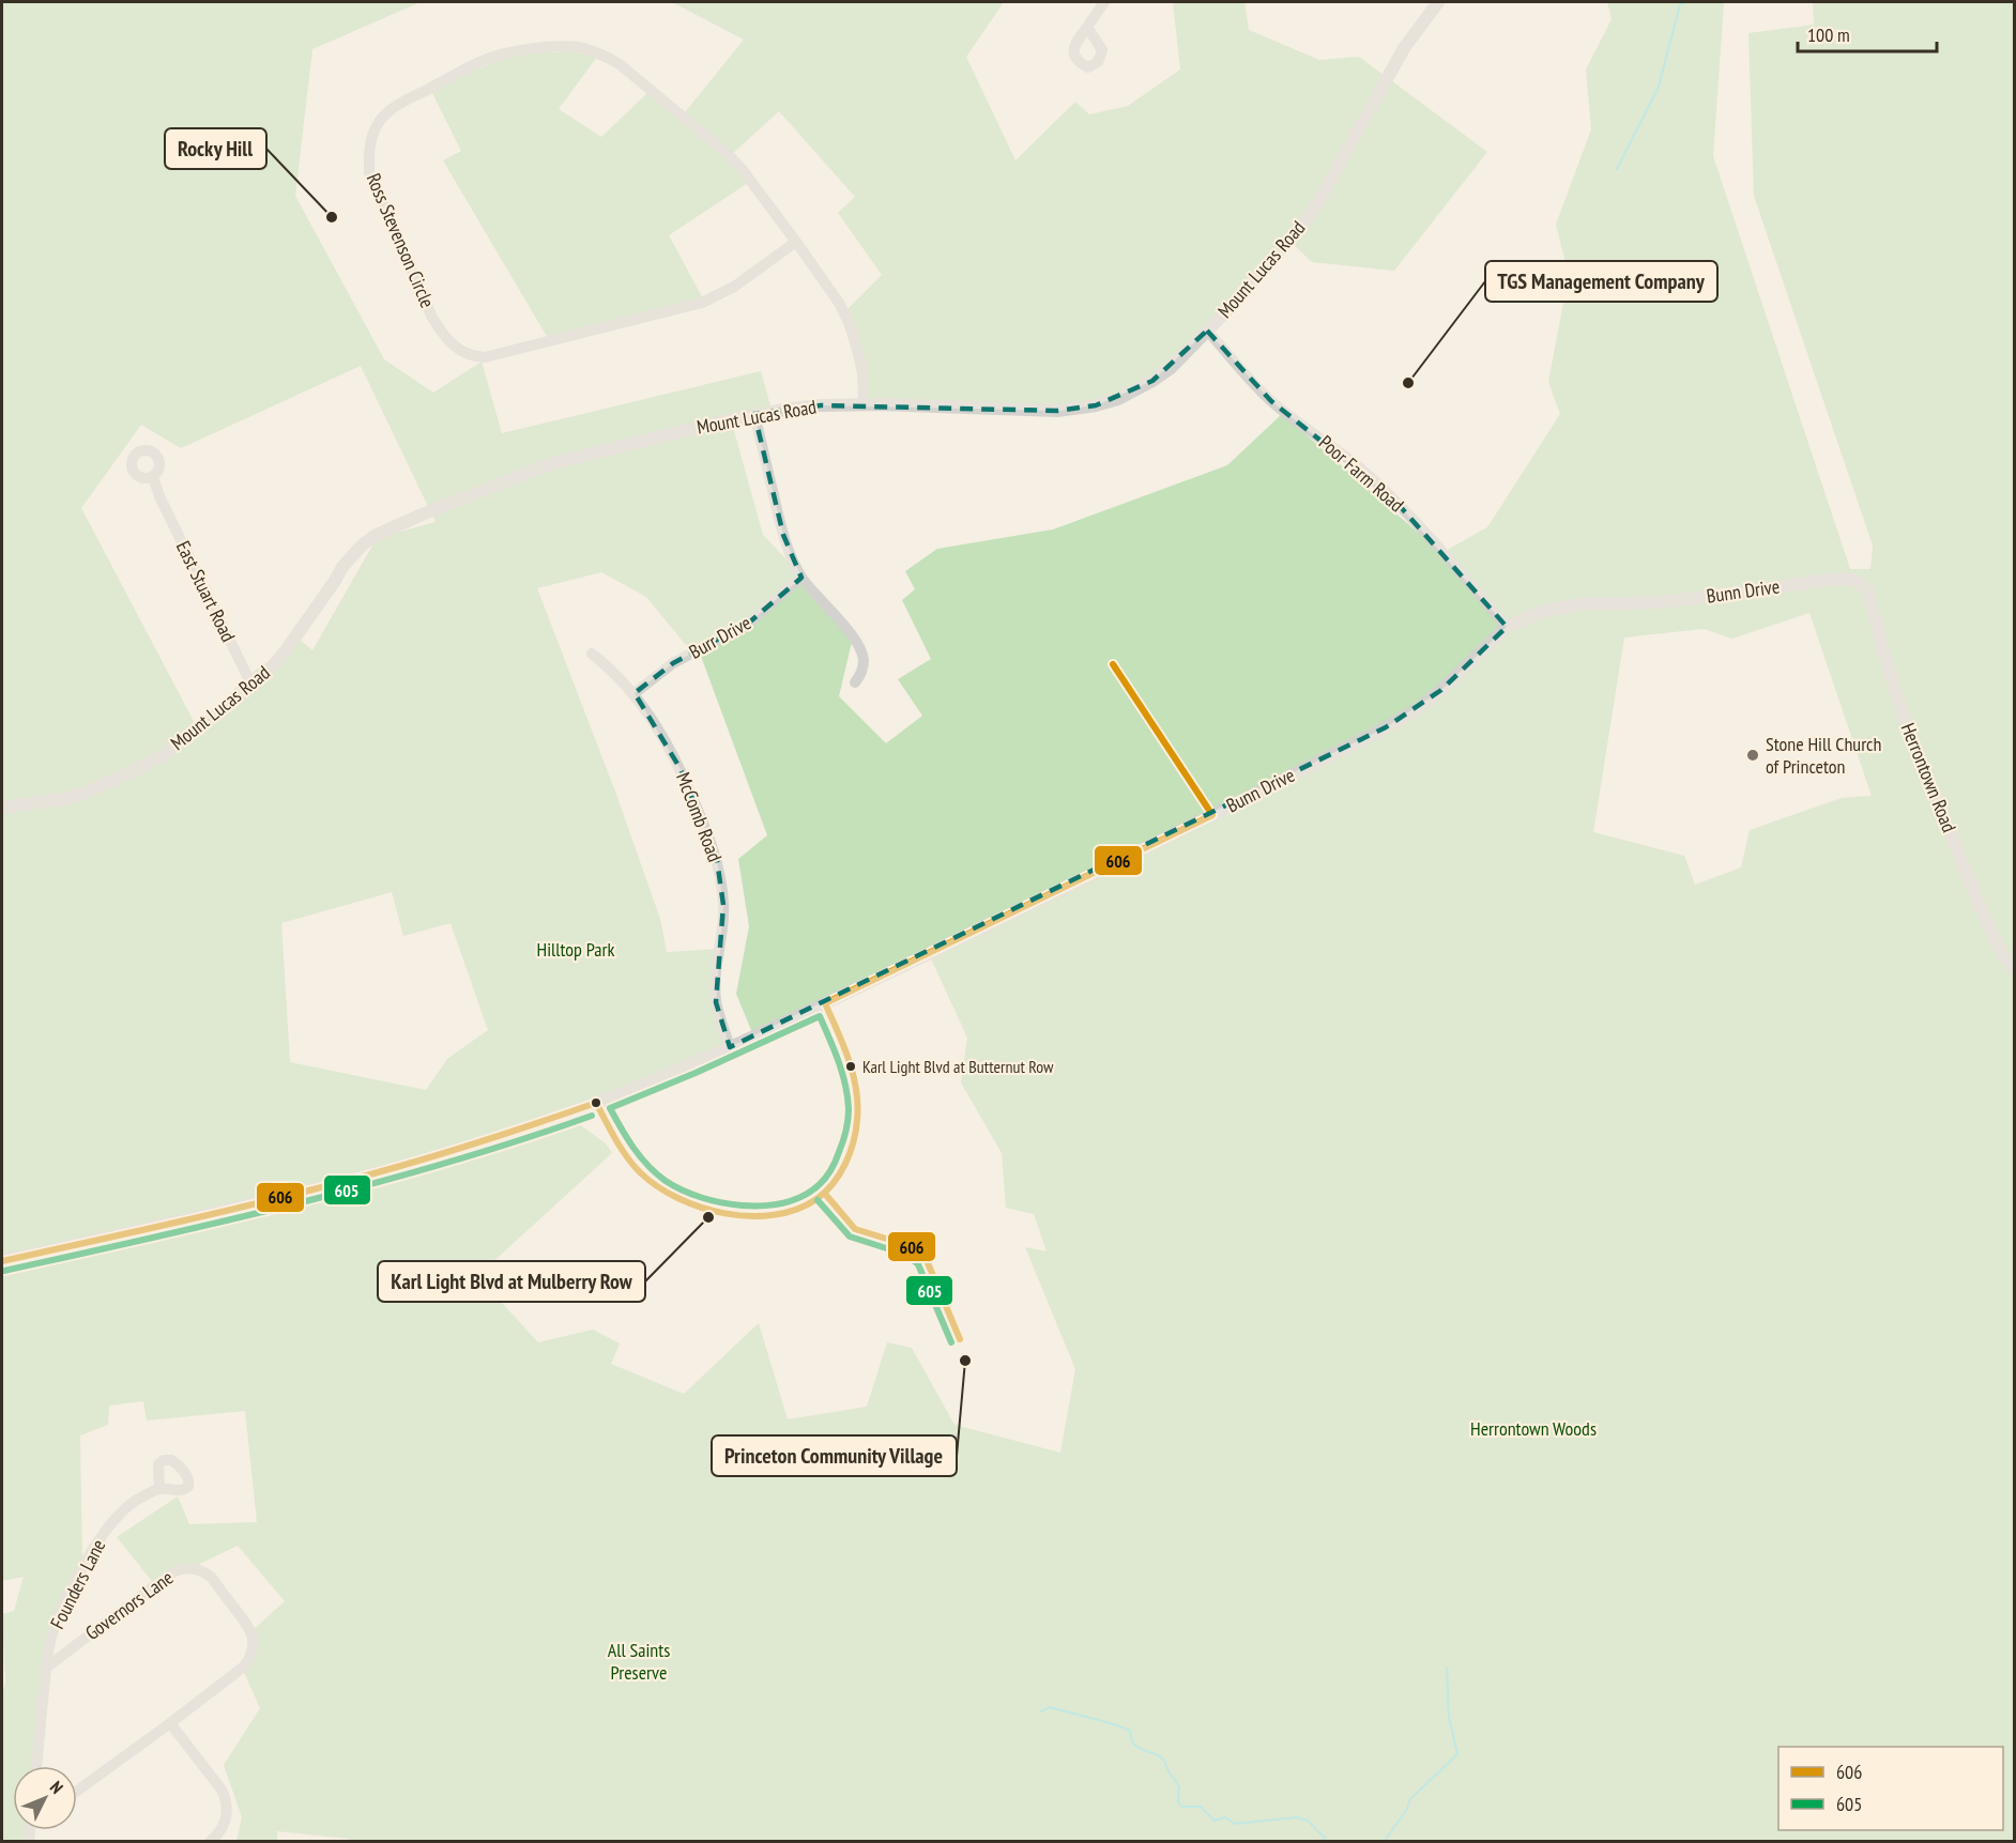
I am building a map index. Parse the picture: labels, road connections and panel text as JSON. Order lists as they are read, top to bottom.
{
  "streets": {
    "street": [
      "Ross Stevenson Circle",
      "Mount Lucas Road",
      "Poor Farm Road",
      "East Stuart Road",
      "Bunn Drive",
      "Burr Drive",
      "Herrontown Road",
      "McComb Road",
      "Founders Lane",
      "Governors Lane"
    ]
  },
  "crossings": [
    ["Ross Stevenson Circle", "Mount Lucas Road"],
    ["Mount Lucas Road", "Poor Farm Road"],
    ["Mount Lucas Road", "East Stuart Road"],
    ["Poor Farm Road", "Bunn Drive"],
    ["Bunn Drive", "Herrontown Road"],
    ["Bunn Drive", "McComb Road"],
    ["Burr Drive", "McComb Road"],
    ["Founders Lane", "Governors Lane"]
  ],
  "parks": ["Hilltop Park", "Herrontown Woods", "All Saints Preserve"],
  "places": [
    "Rocky Hill",
    "TGS Management Company",
    "Stone Hill Church of Princeton",
    "Karl Light Blvd at Butternut Row",
    "Karl Light Blvd at Mulberry Row",
    "Princeton Community Village"
  ],
  "lines": ["transit line 606", "transit line 605"],
  "legend": ["606", "605"],
  "scale_bar": "100 m",
  "north": "top right"
}
